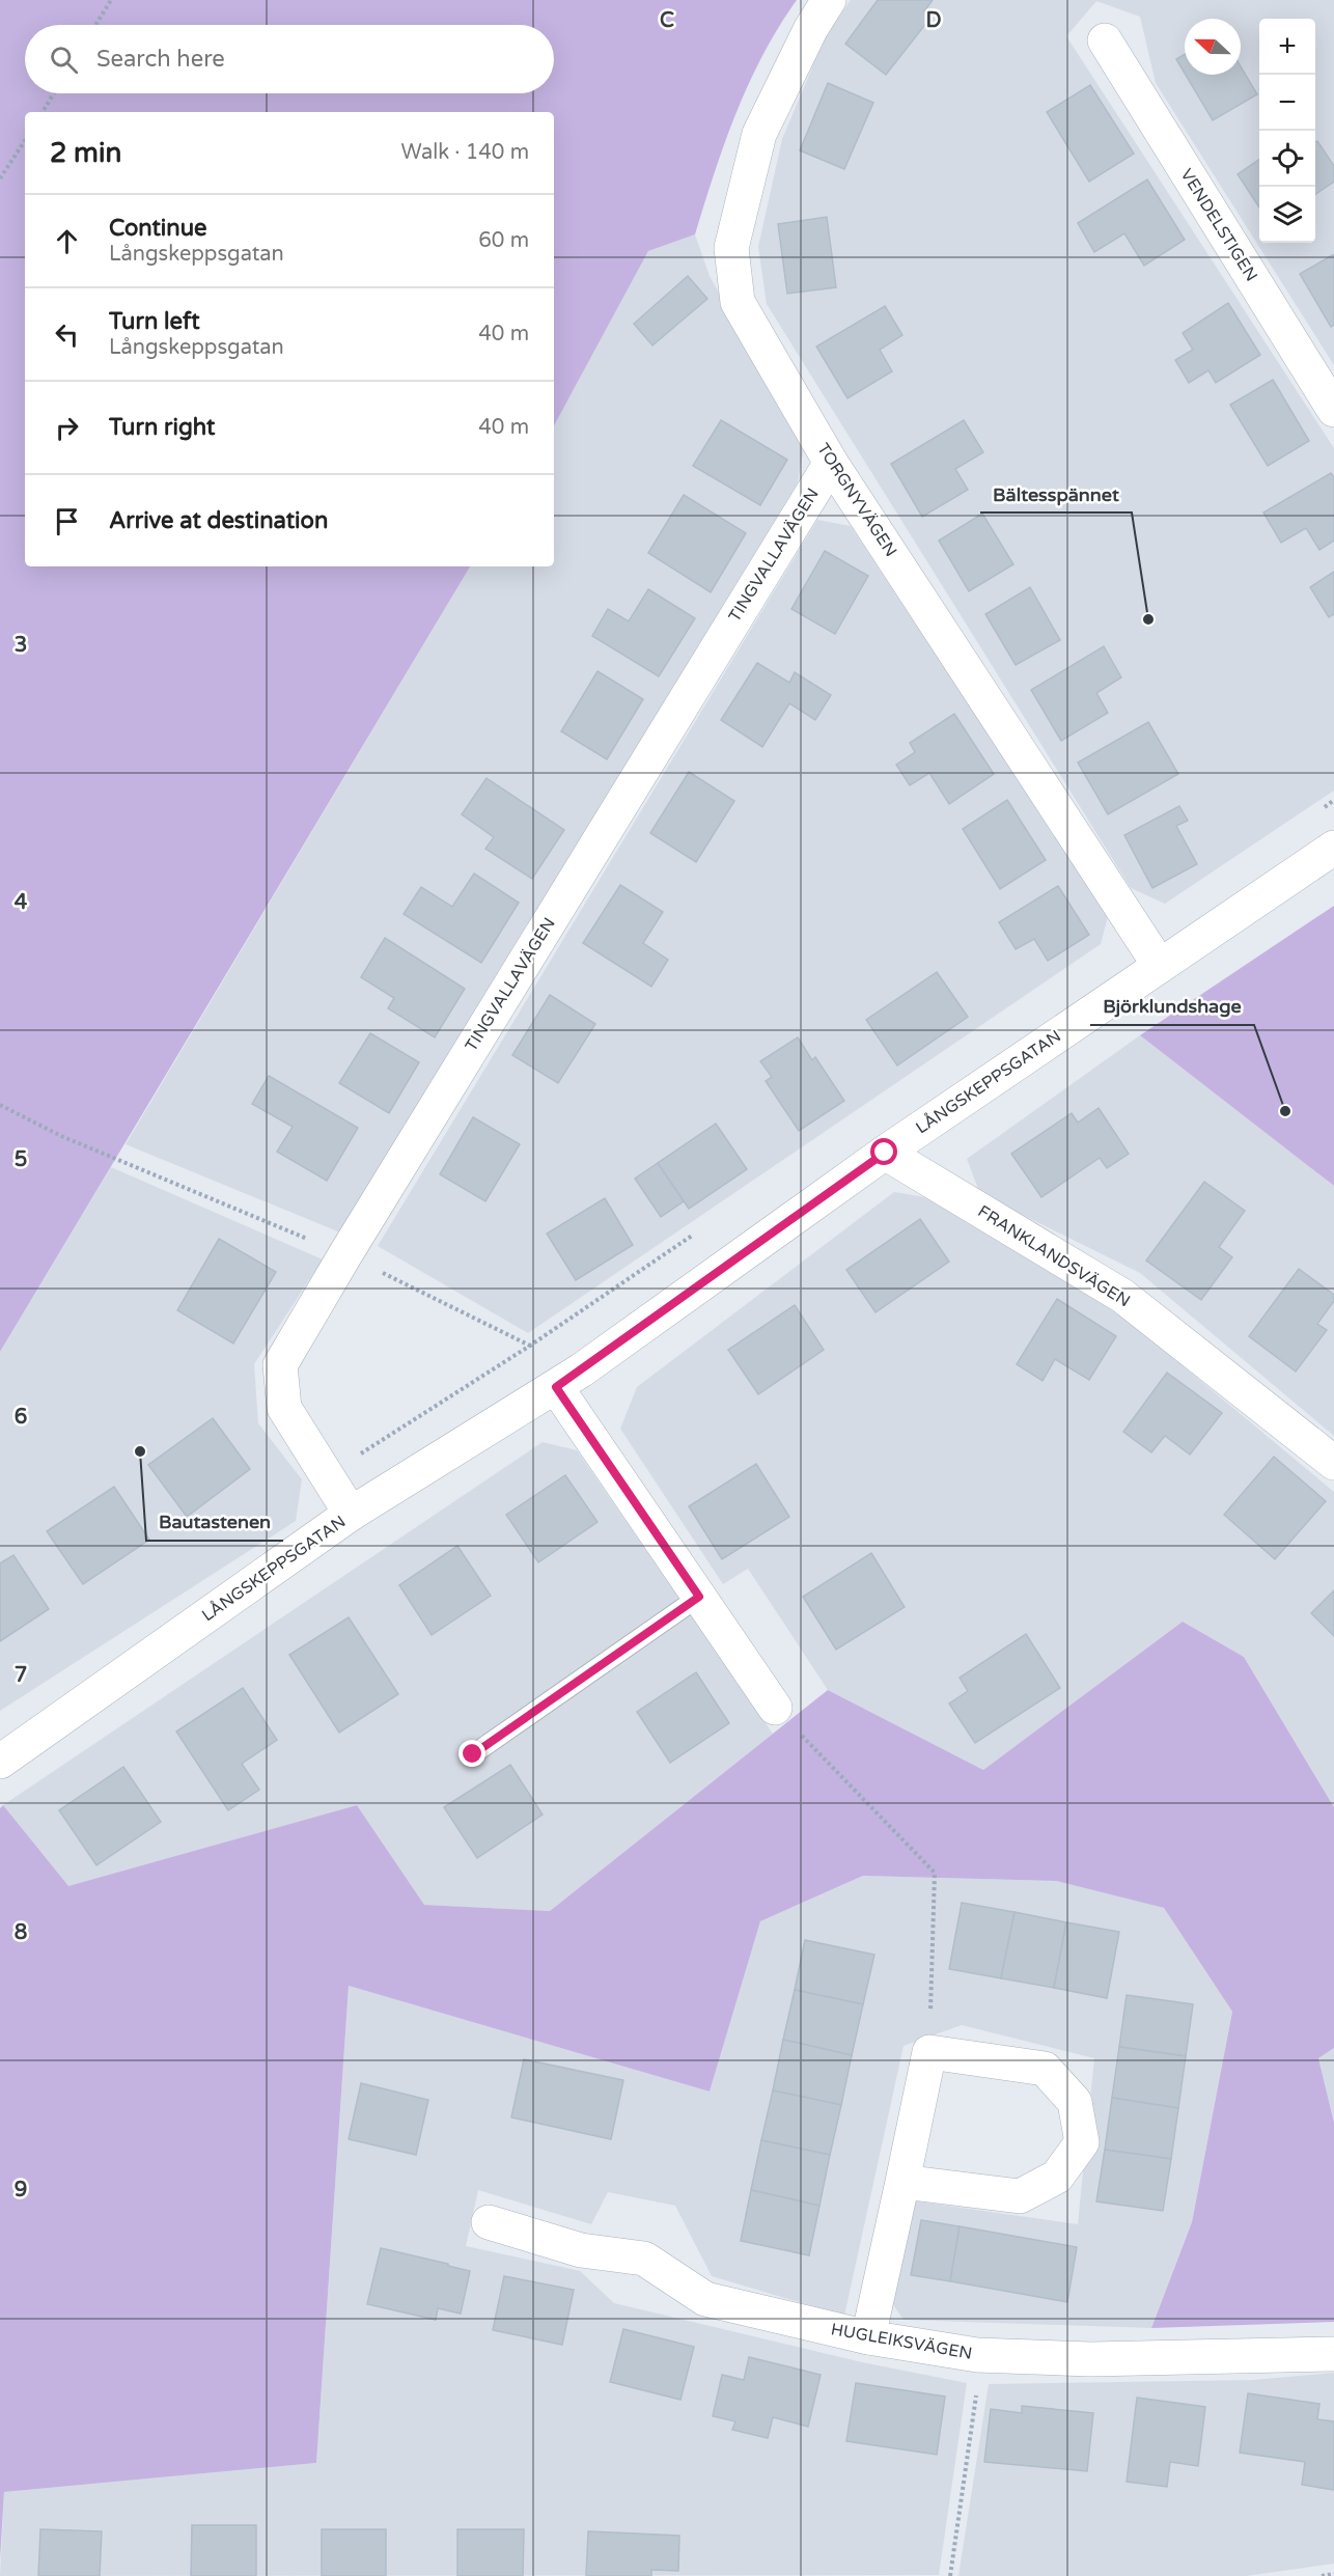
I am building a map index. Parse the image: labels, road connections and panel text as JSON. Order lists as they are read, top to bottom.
{
  "streets": {
    "street": [
      "VENDELSTIGEN",
      "TORGNYVÄGEN",
      "TINGVALLAVÄGEN",
      "LÅNGSKEPPSGATAN",
      "FRANKLANDSVÄGEN",
      "HUGLEIKSVÄGEN"
    ]
  },
  "crossings": [
    ["TORGNYVÄGEN", "TINGVALLAVÄGEN"],
    ["TORGNYVÄGEN", "LÅNGSKEPPSGATAN"],
    ["TINGVALLAVÄGEN", "LÅNGSKEPPSGATAN"],
    ["LÅNGSKEPPSGATAN", "FRANKLANDSVÄGEN"]
  ],
  "places": ["Bältesspännet", "Björklundshage", "Bautastenen"],
  "north": "left",
  "page": {
    "map_buttons": ["+", "−"],
    "search": "Search here",
    "heading": ["2 min", "Walk · 140 m"],
    "list": [
      ["Continue", "Långskeppsgatan", "60 m"],
      ["Turn left", "Långskeppsgatan", "40 m"],
      ["Turn right", "40 m"],
      "Arrive at destination"
    ]
  },
  "grid": {
    "columns": ["C", "D"],
    "rows": [
      "3",
      "4",
      "5",
      "6",
      "7",
      "8",
      "9"
    ]
  }
}
